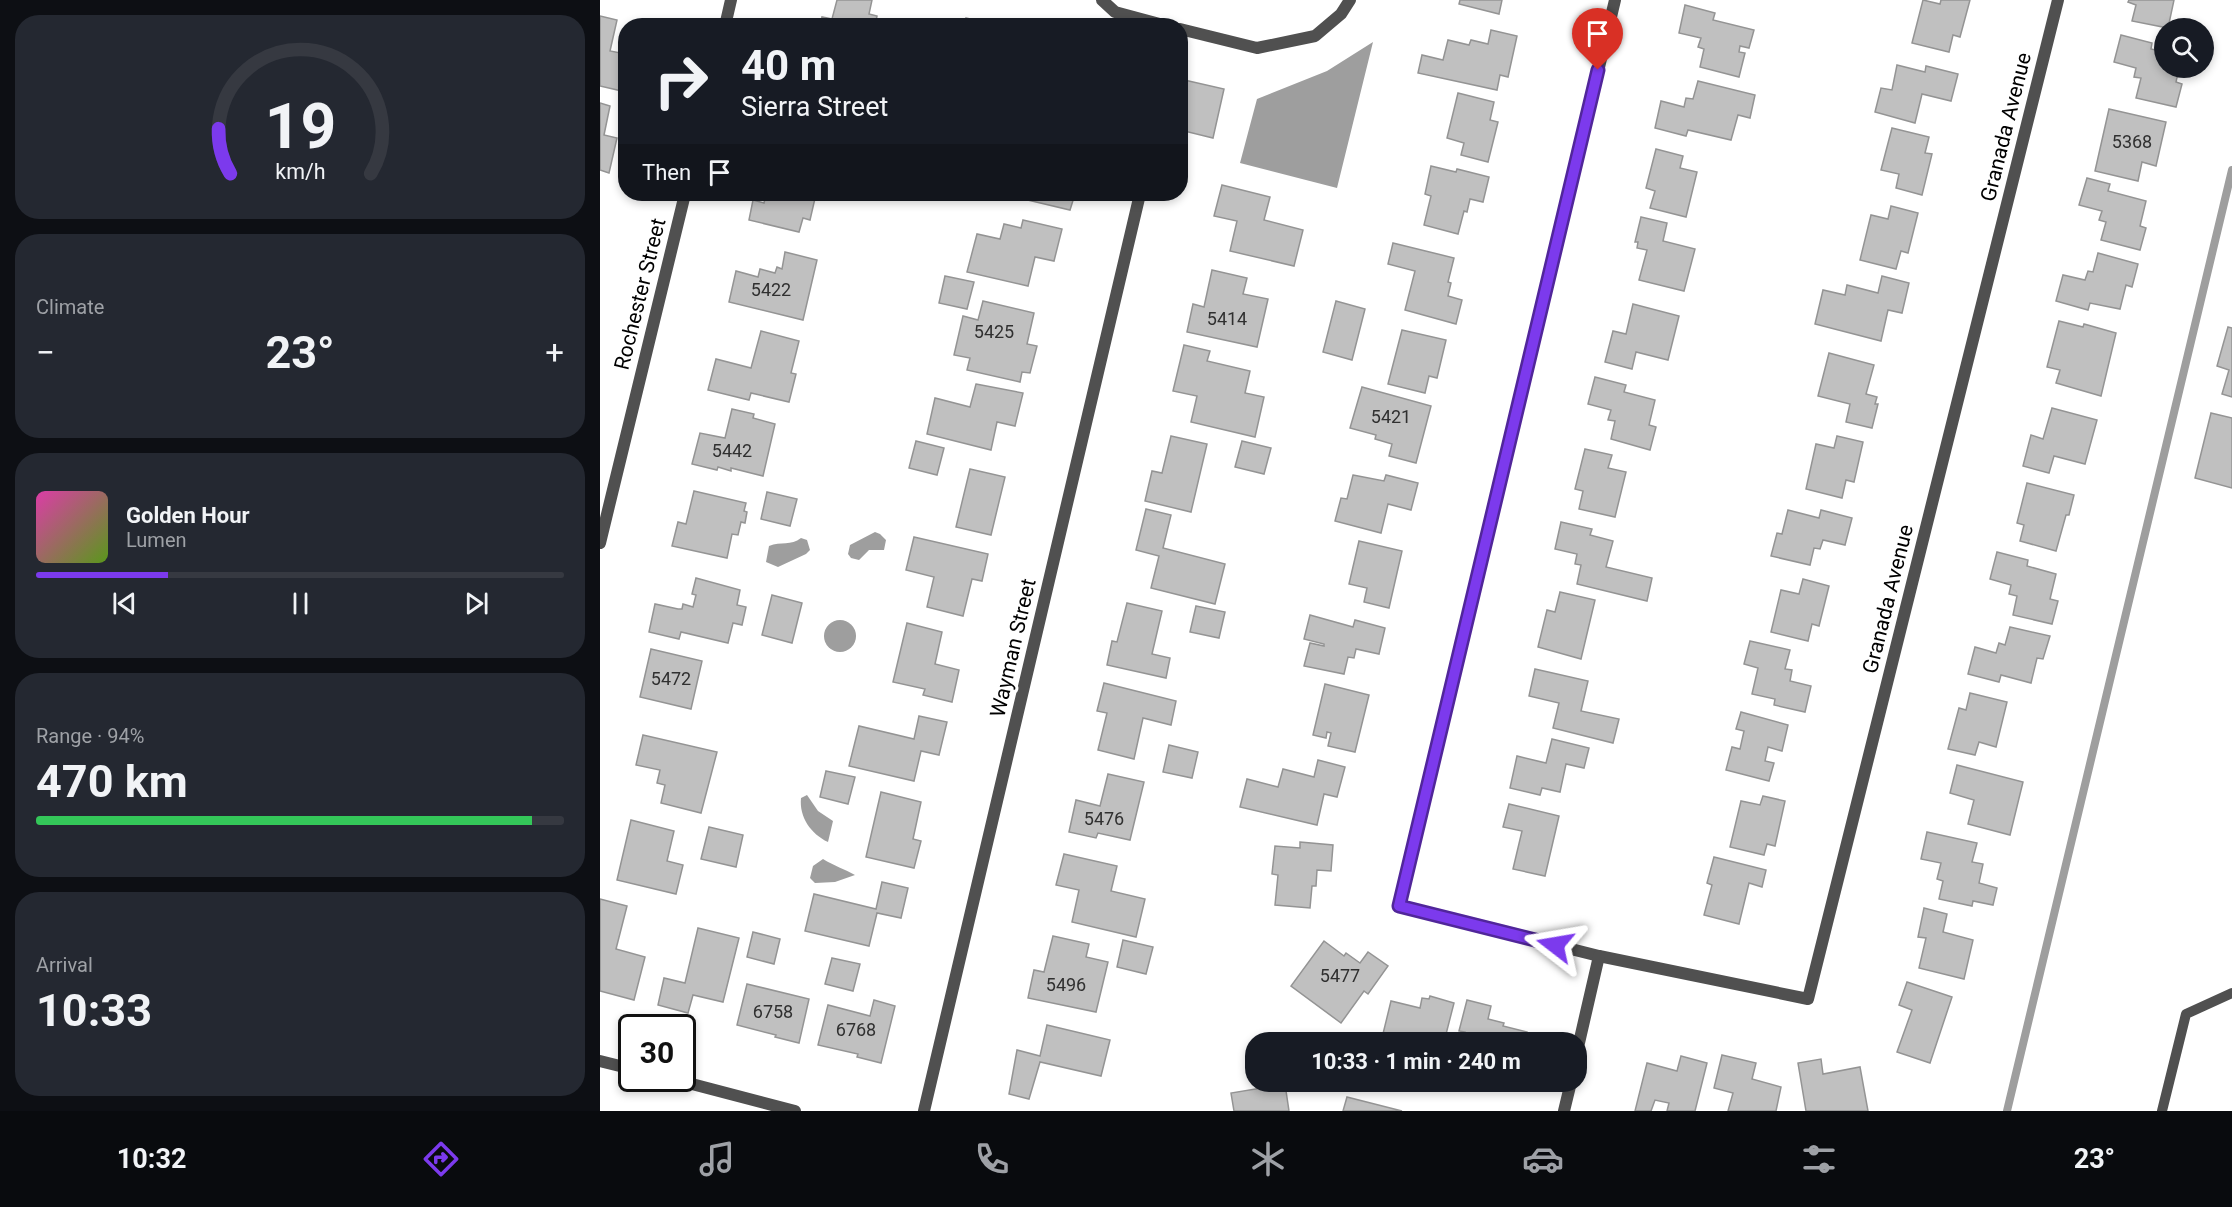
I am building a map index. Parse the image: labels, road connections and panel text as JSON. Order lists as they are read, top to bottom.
{
  "streets": {
    "street": ["Granada Avenue", "Rochester Street", "Wayman Street"]
  },
  "house_numbers": [
    "5368",
    "5422",
    "5414",
    "5425",
    "5421",
    "5442",
    "5472",
    "5476",
    "5477",
    "5496",
    "6758",
    "6768"
  ],
  "page": {
    "turn": ["40 m", "Sierra Street"],
    "then": "Then",
    "tile": [
      "Climate",
      ["Range · 94%", "470 km"],
      ["Arrival", "10:33"]
    ],
    "heat": ["−", "23°", "+"],
    "song": ["Golden Hour", "Lumen"],
    "limit": "30",
    "trip": "10:33 · 1 min · 240 m",
    "tabs": ["10:32", "23°"],
    "gauge": ["19", "km/h"]
  }
}
